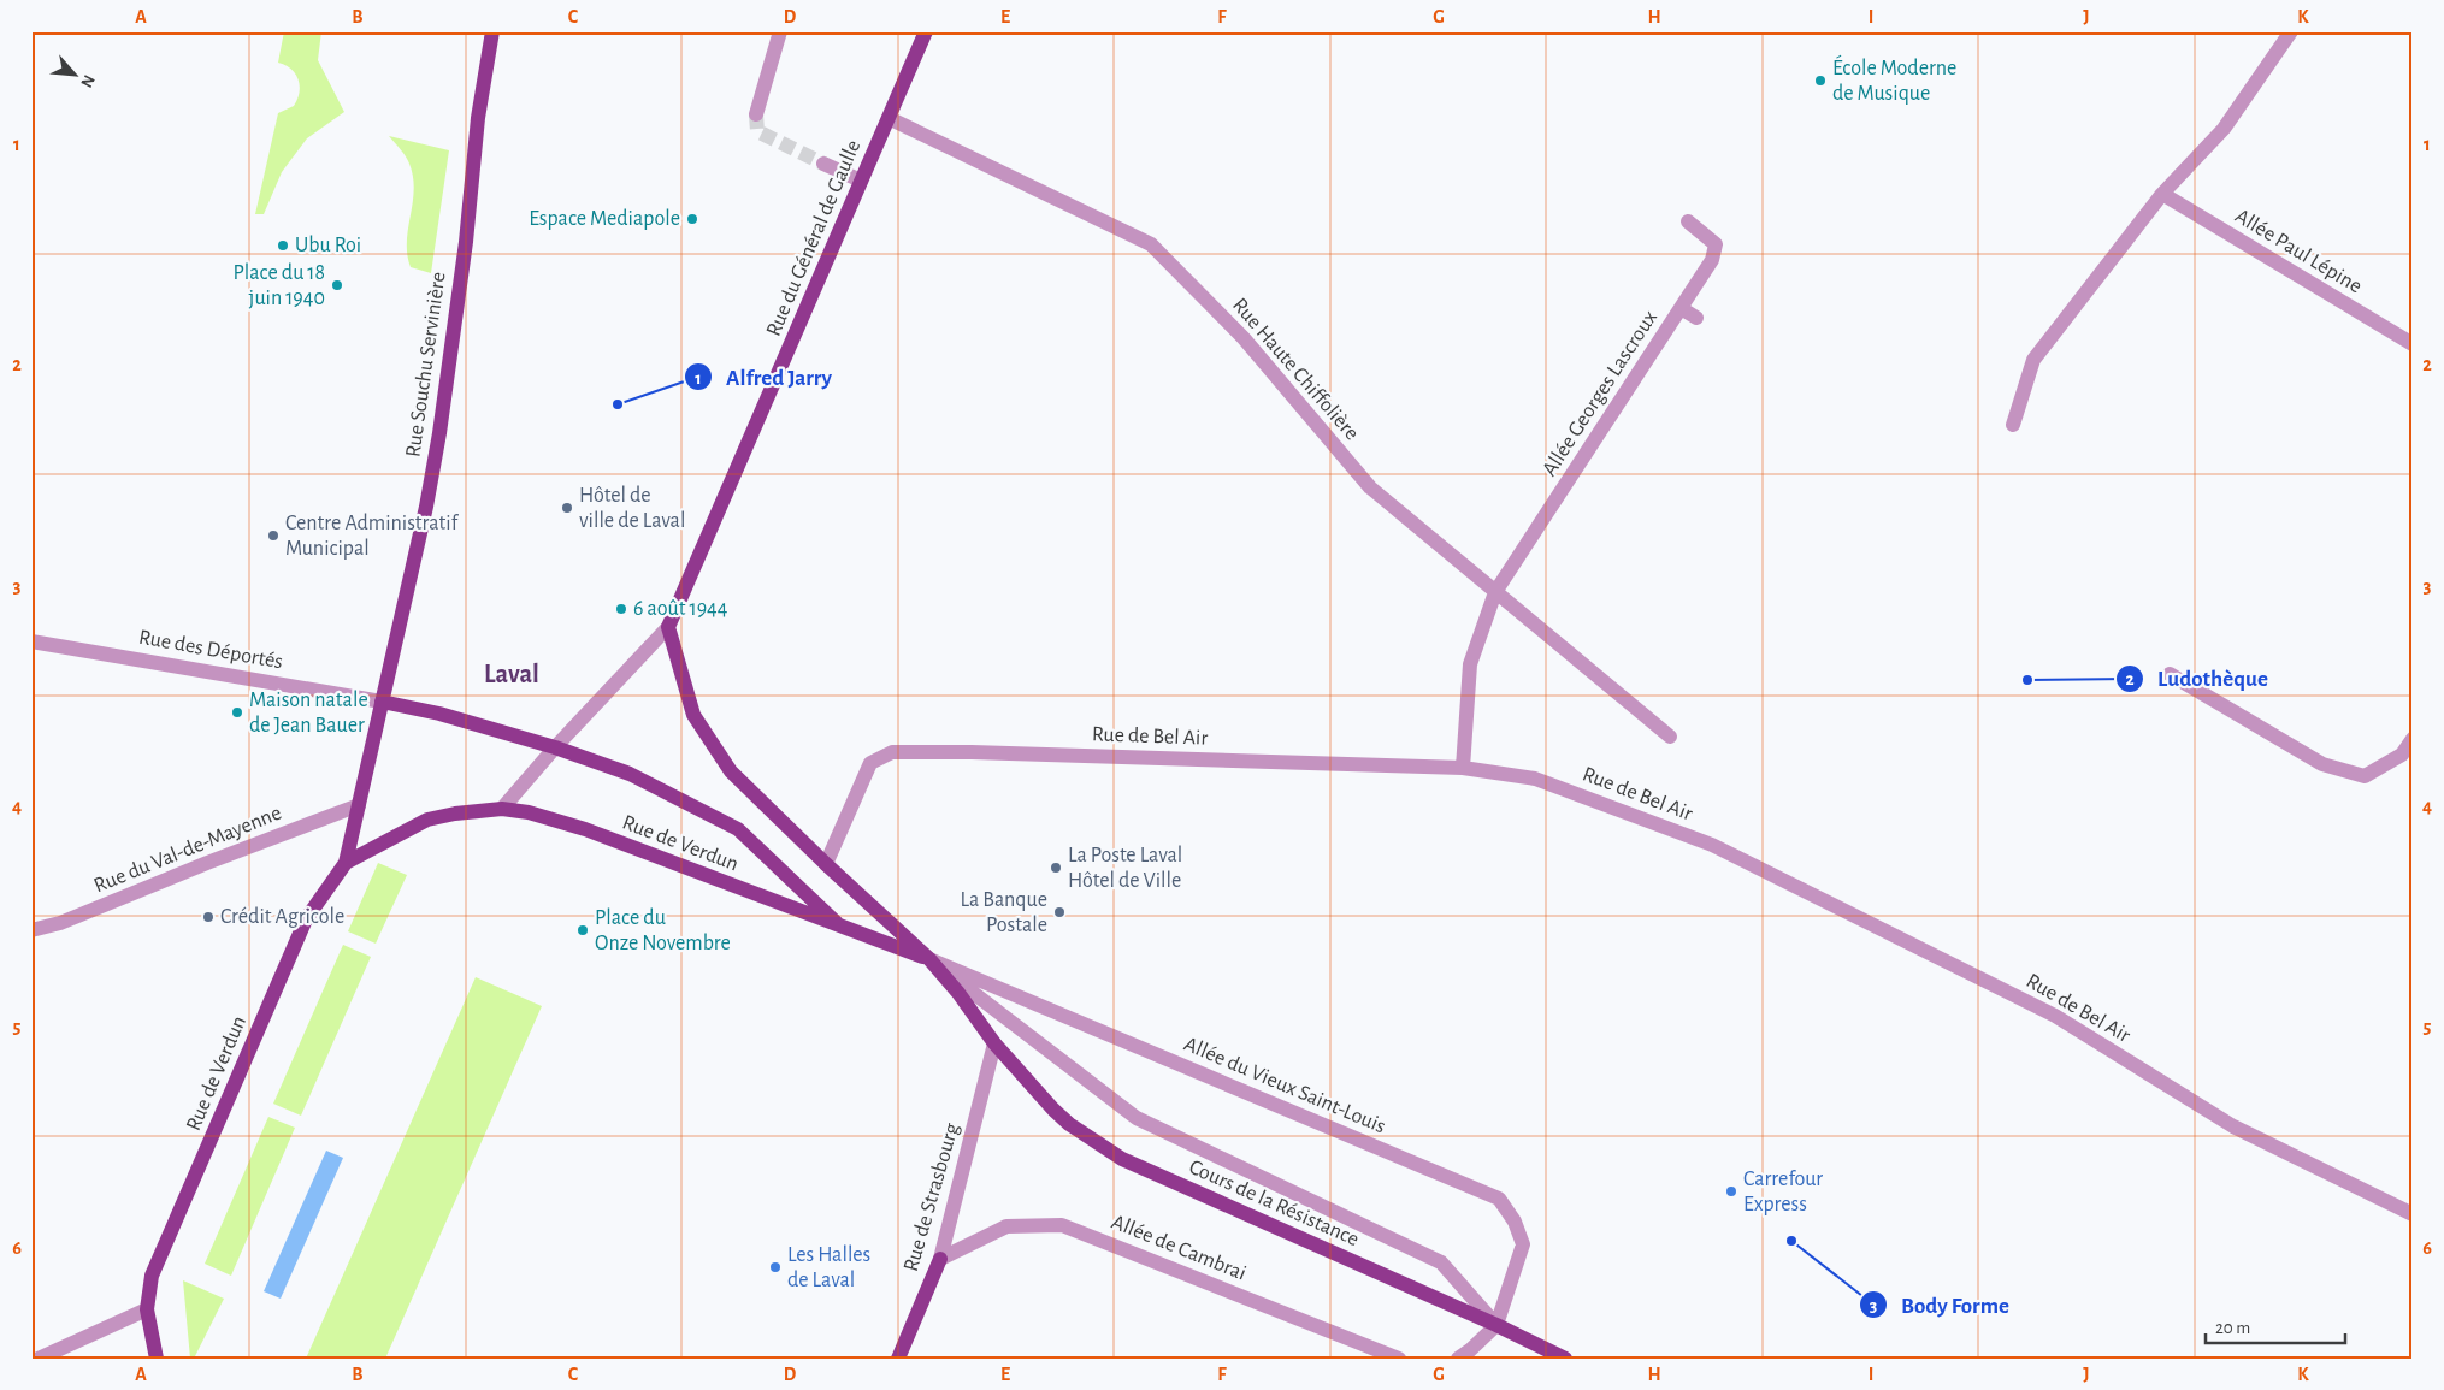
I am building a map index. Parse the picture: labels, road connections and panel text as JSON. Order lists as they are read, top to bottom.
{
  "streets": {
    "main road": [
      "Rue du Général de Gaulle",
      "Rue Souchu Servinière",
      "Rue de Verdun",
      "Rue de Strasbourg",
      "Cours de la Résistance"
    ],
    "street": [
      "Allée Paul Lépine",
      "Rue Haute Chiffolière",
      "Allée Georges Lascroux",
      "Rue des Déportés",
      "Rue de Bel Air",
      "Rue du Val-de-Mayenne",
      "Allée du Vieux Saint-Louis",
      "Allée de Cambrai"
    ]
  },
  "crossings": [
    ["Rue du Général de Gaulle", "Rue Haute Chiffolière"],
    ["Rue du Général de Gaulle", "Rue de Verdun"],
    ["Rue Souchu Servinière", "Rue des Déportés"],
    ["Rue Souchu Servinière", "Rue de Verdun"],
    ["Rue Haute Chiffolière", "Allée Georges Lascroux"],
    ["Rue des Déportés", "Rue de Verdun"],
    ["Rue de Bel Air", "Rue de Verdun"],
    ["Rue de Verdun", "Rue du Val-de-Mayenne"],
    ["Rue de Verdun", "Allée du Vieux Saint-Louis"],
    ["Rue de Verdun", "Rue de Strasbourg"],
    ["Rue de Verdun", "Cours de la Résistance"],
    ["Allée du Vieux Saint-Louis", "Cours de la Résistance"],
    ["Rue de Strasbourg", "Cours de la Résistance"],
    ["Rue de Strasbourg", "Allée de Cambrai"]
  ],
  "districts": ["Laval"],
  "places": [
    "École Moderne de Musique",
    "Espace Mediapole",
    "Ubu Roi",
    "Place du 18 juin 1940",
    "Alfred Jarry",
    "Hôtel de ville de Laval",
    "Centre Administratif Municipal",
    "6 août 1944",
    "Ludothèque",
    "Maison natale de Jean Bauer",
    "La Poste Laval Hôtel de Ville",
    "La Banque Postale",
    "Crédit Agricole",
    "Place du Onze Novembre",
    "Carrefour Express",
    "Body Forme",
    "Les Halles de Laval"
  ],
  "scale_bar": "20 m",
  "north": "bottom right",
  "grid": {
    "columns": [
      "A",
      "B",
      "C",
      "D",
      "E",
      "F",
      "G",
      "H",
      "I",
      "J",
      "K"
    ],
    "rows": [
      "1",
      "2",
      "3",
      "4",
      "5",
      "6"
    ]
  }
}
